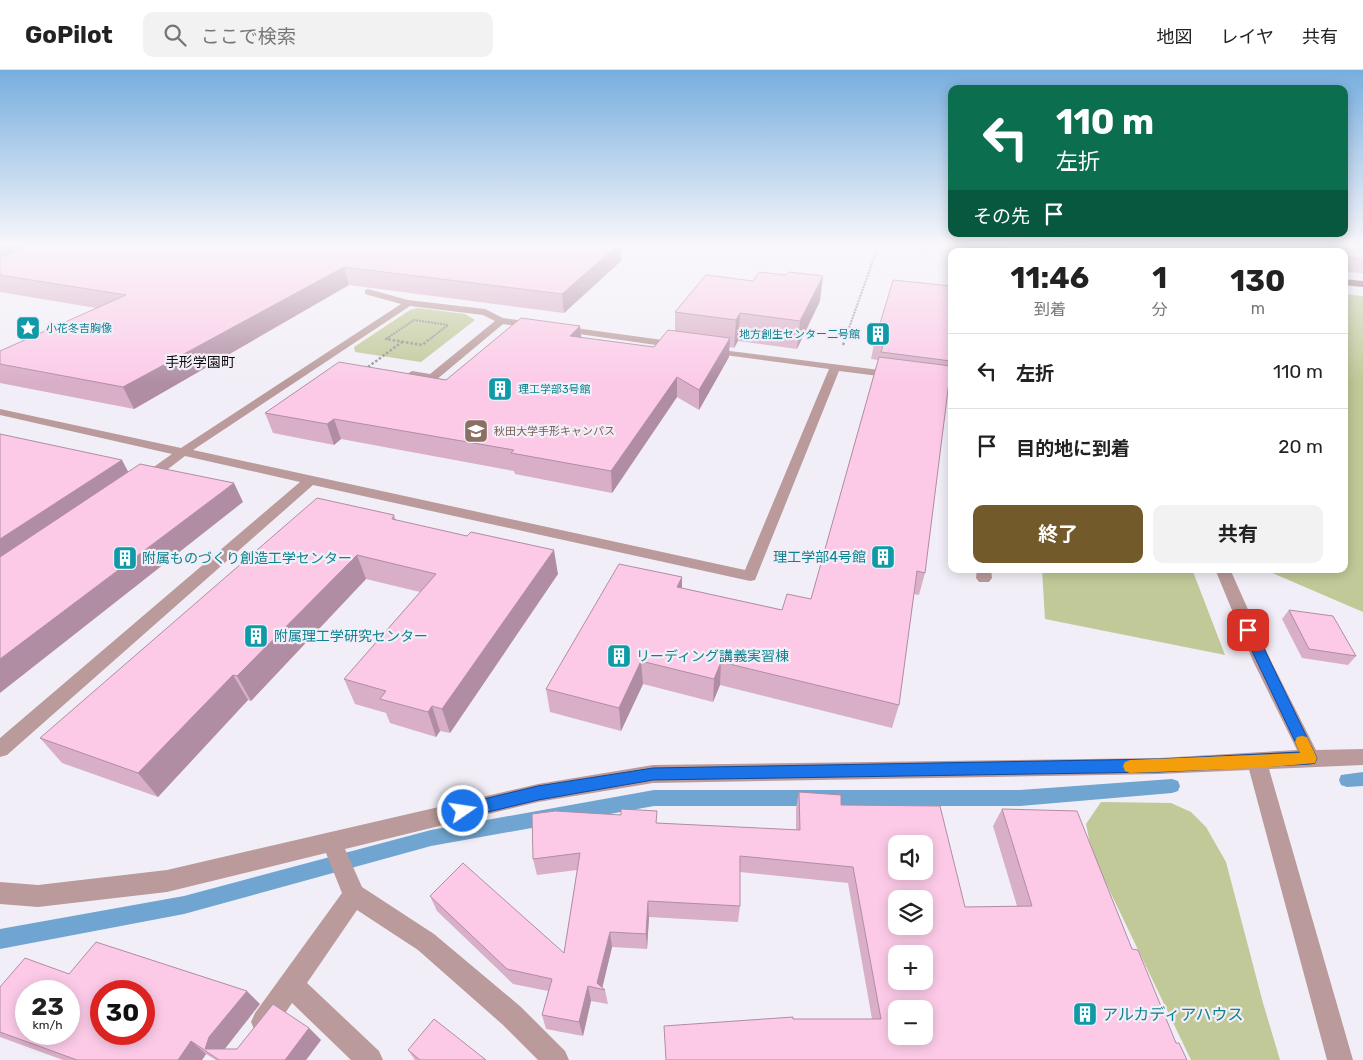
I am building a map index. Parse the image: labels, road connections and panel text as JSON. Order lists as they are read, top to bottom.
{
  "districts": ["手形学園町"],
  "places": {
    "place": ["小花冬吉胸像"],
    "building": [
      "地方創生センター二号館",
      "理工学部3号館",
      "理工学部4号館",
      "附属ものづくり創造工学センター",
      "附属理工学研究センター",
      "リーディング講義実習棟",
      "アルカディアハウス"
    ],
    "school or university": ["秋田大学手形キャンパス"]
  },
  "page": {
    "header": "GoPilot",
    "search": "ここで検索",
    "nav": ["地図", "レイヤ", "共有"],
    "turn": ["110 m", "左折"],
    "then": "その先",
    "eta": [
      "11:46",
      "到着",
      "1",
      "分",
      "130",
      "m"
    ],
    "list": [
      {
        "name": "左折",
        "value": "110 m"
      },
      {
        "name": "目的地に到着",
        "value": "20 m"
      }
    ],
    "buttons": ["終了", "共有"],
    "map_buttons": ["+", "−"],
    "speed": "23 km/h",
    "limit": "30"
  }
}
